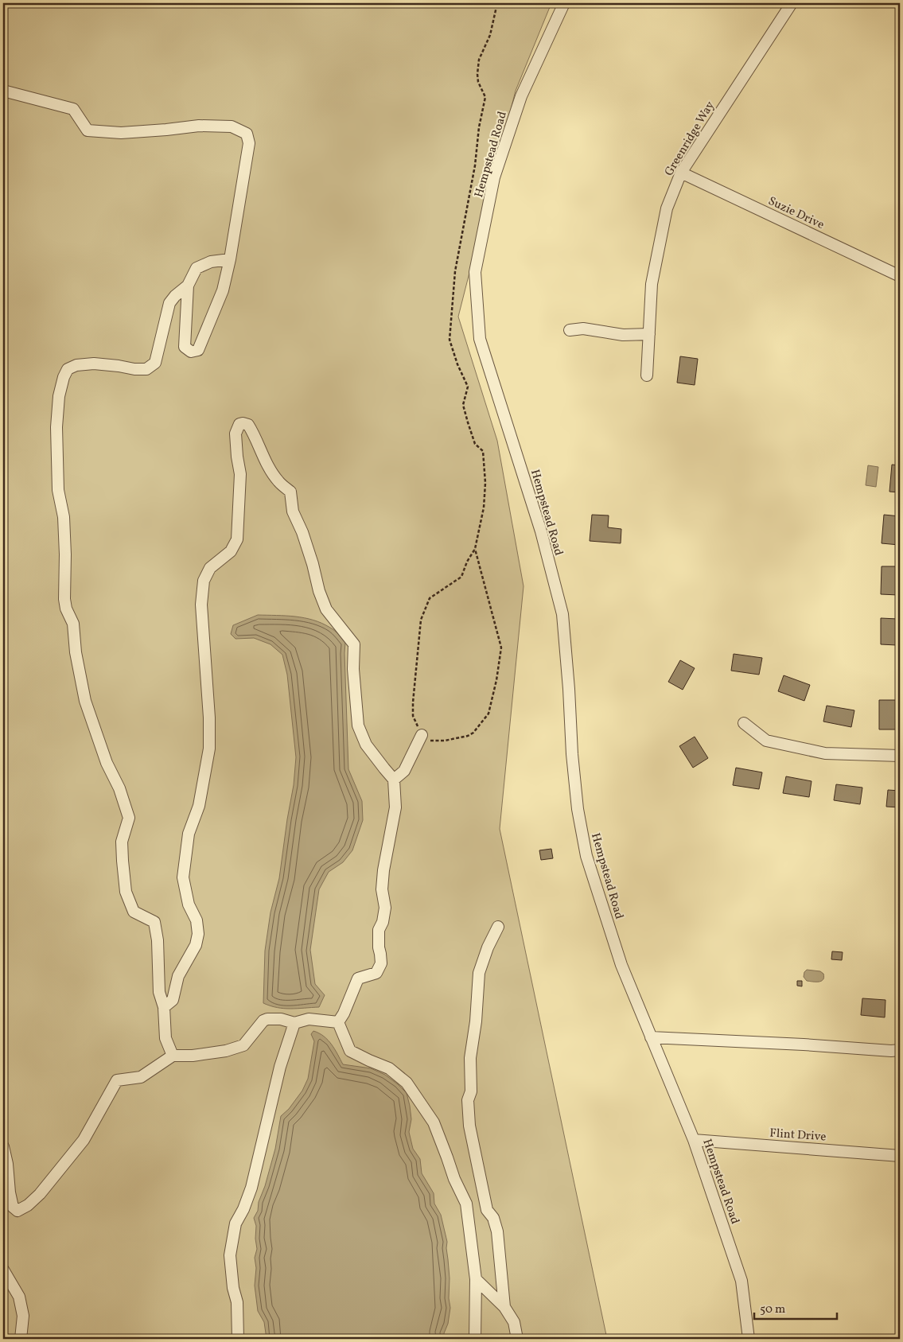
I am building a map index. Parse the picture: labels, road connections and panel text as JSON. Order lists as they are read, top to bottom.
{
  "streets": {
    "street": [
      "Greenridge Way",
      "Hempstead Road",
      "Suzie Drive",
      "Flint Drive"
    ]
  },
  "crossings": [
    ["Greenridge Way", "Suzie Drive"],
    ["Hempstead Road", "Flint Drive"]
  ],
  "scale_bar": "50 m"
}
